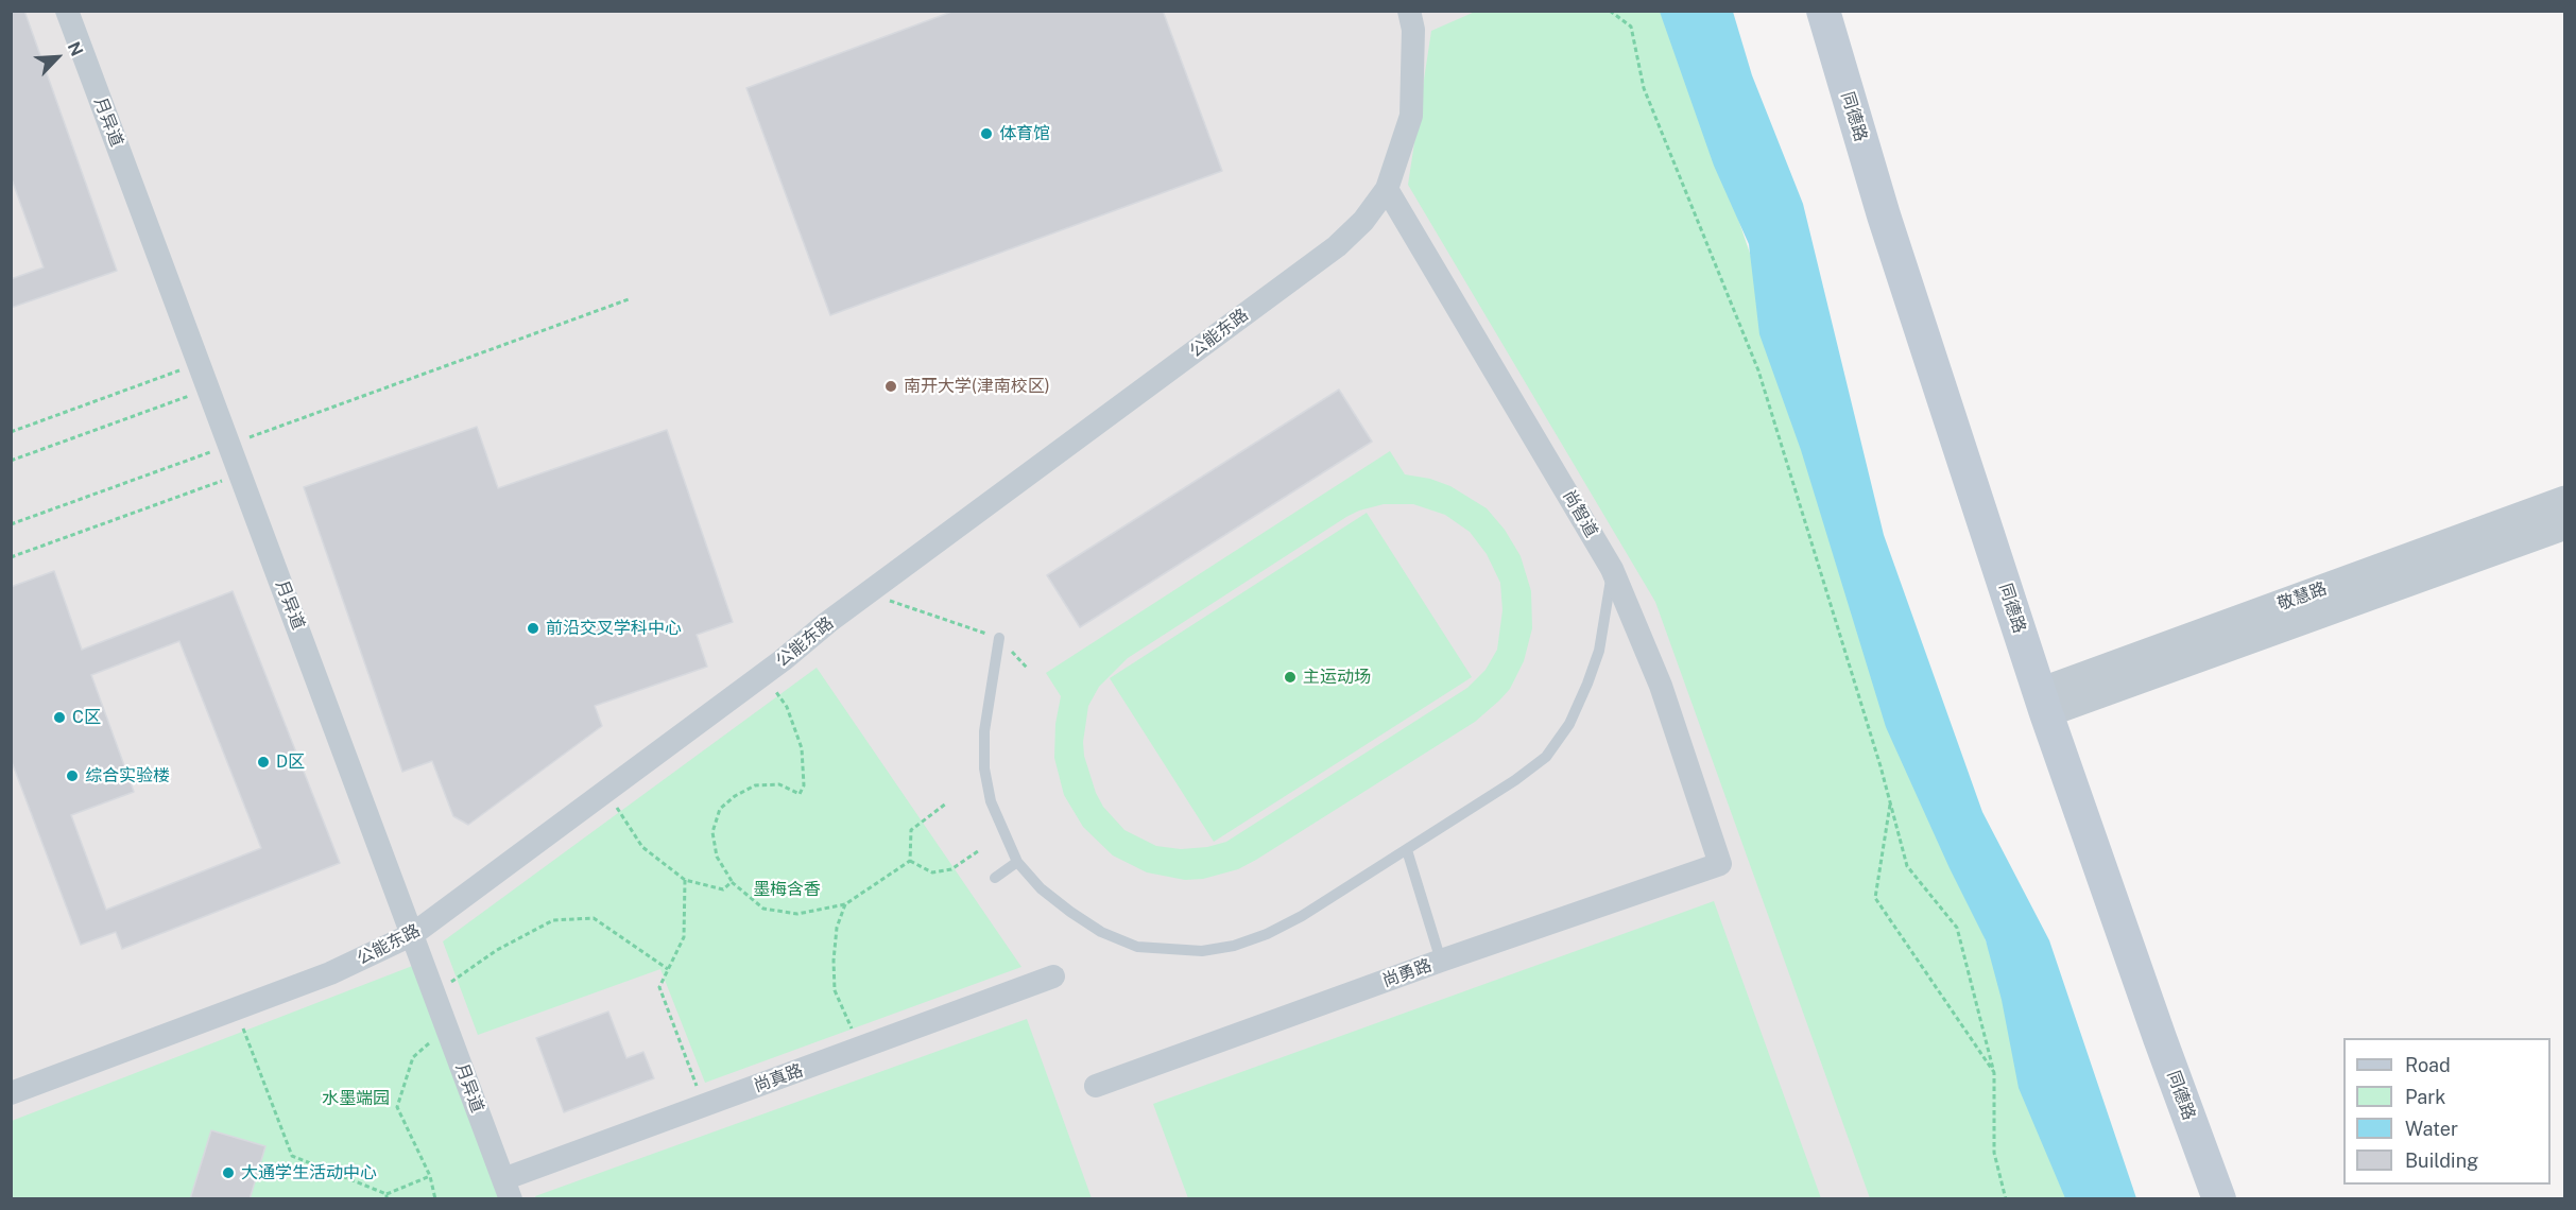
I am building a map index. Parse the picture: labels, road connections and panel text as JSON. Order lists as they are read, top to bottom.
{
  "streets": {
    "main road": ["同德路"],
    "street": [
      "月异道",
      "公能东路",
      "尚智道",
      "敬慧路",
      "尚勇路",
      "尚真路"
    ]
  },
  "crossings": [
    ["同德路", "敬慧路"],
    ["月异道", "公能东路"],
    ["月异道", "尚真路"],
    ["公能东路", "尚智道"],
    ["尚智道", "尚勇路"]
  ],
  "parks": ["墨梅含香", "水墨端园"],
  "places": [
    "体育馆",
    "南开大学(津南校区)",
    "前沿交叉学科中心",
    "主运动场",
    "C区",
    "D区",
    "综合实验楼",
    "大通学生活动中心"
  ],
  "legend": [
    "Road",
    "Park",
    "Water",
    "Building"
  ],
  "north": "top right"
}
